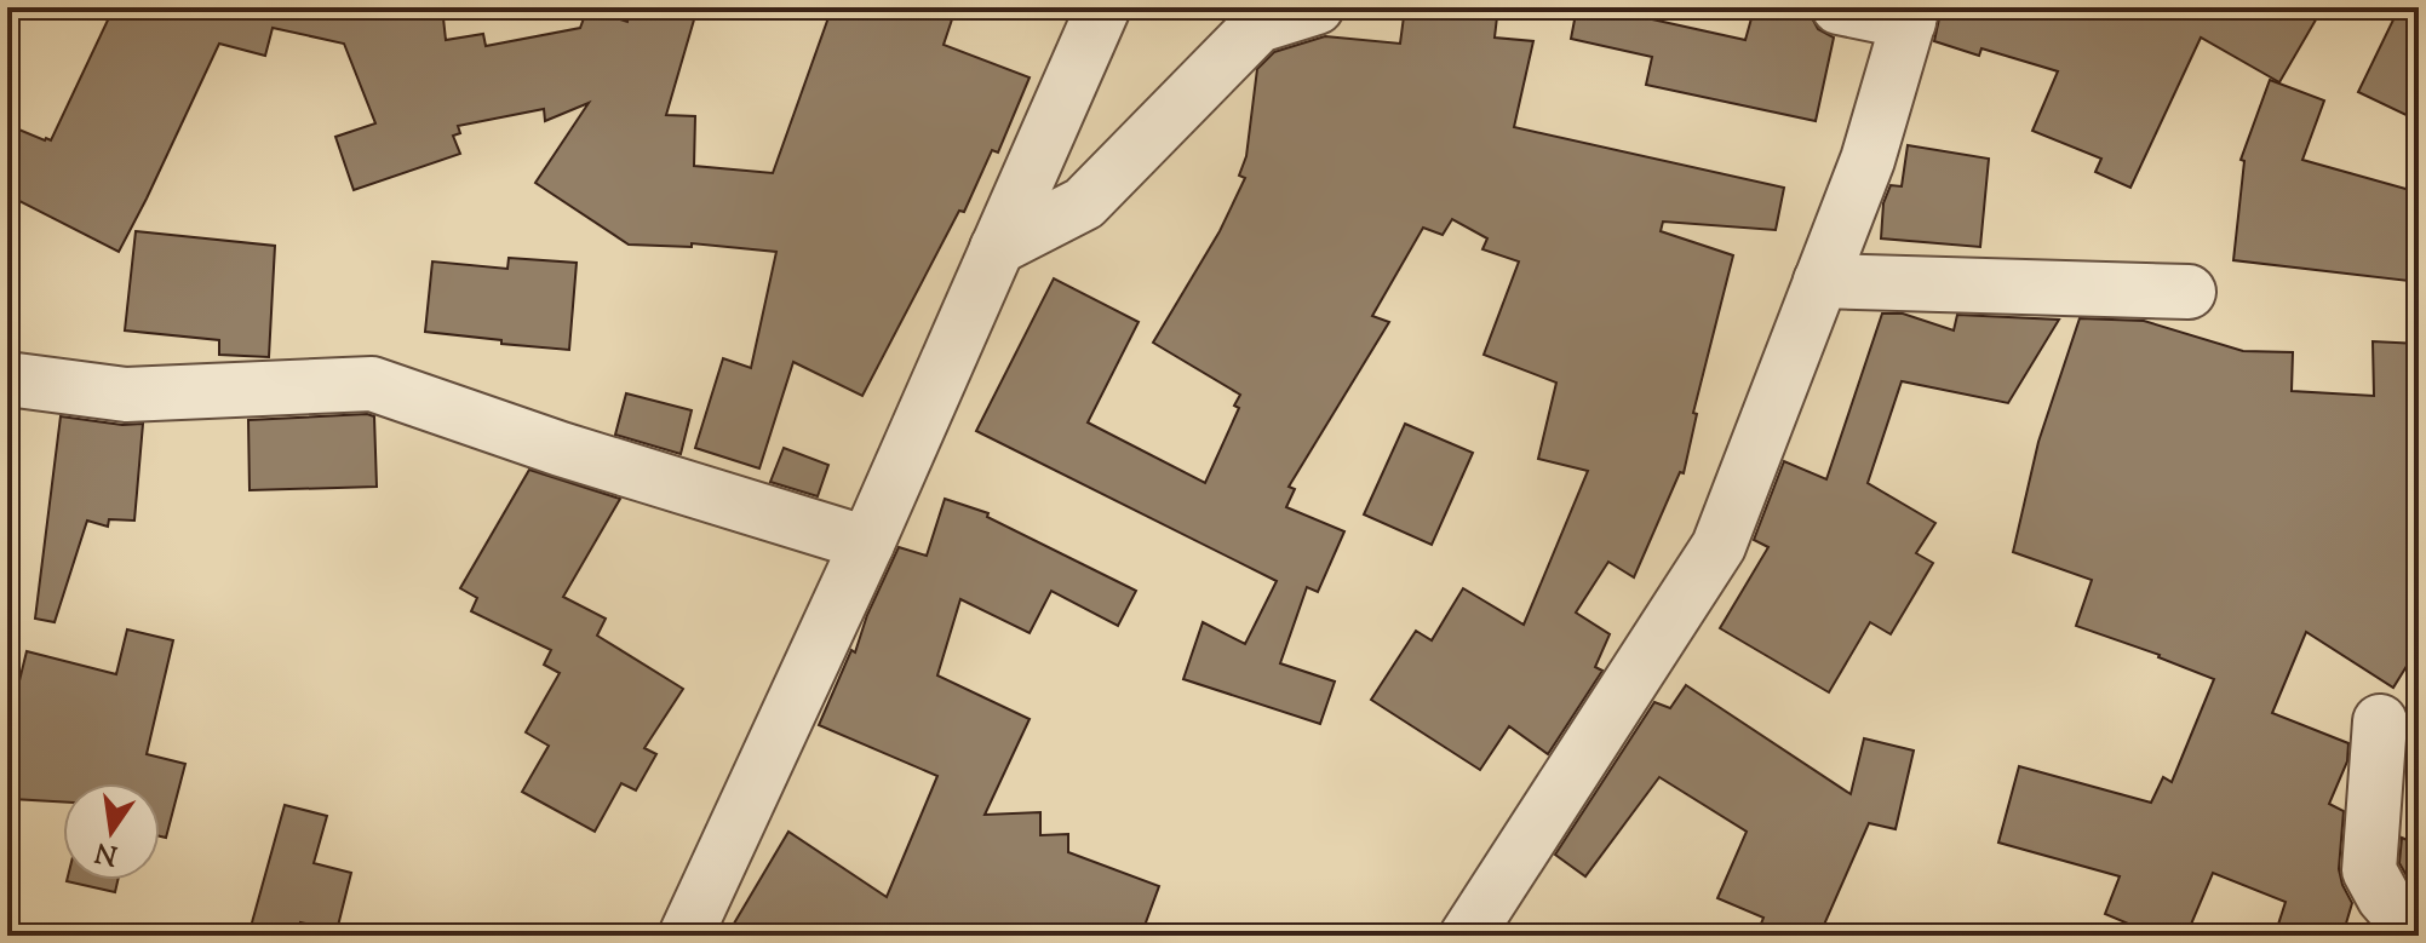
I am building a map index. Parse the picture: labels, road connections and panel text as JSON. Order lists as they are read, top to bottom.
{
  "north": "bottom"
}
